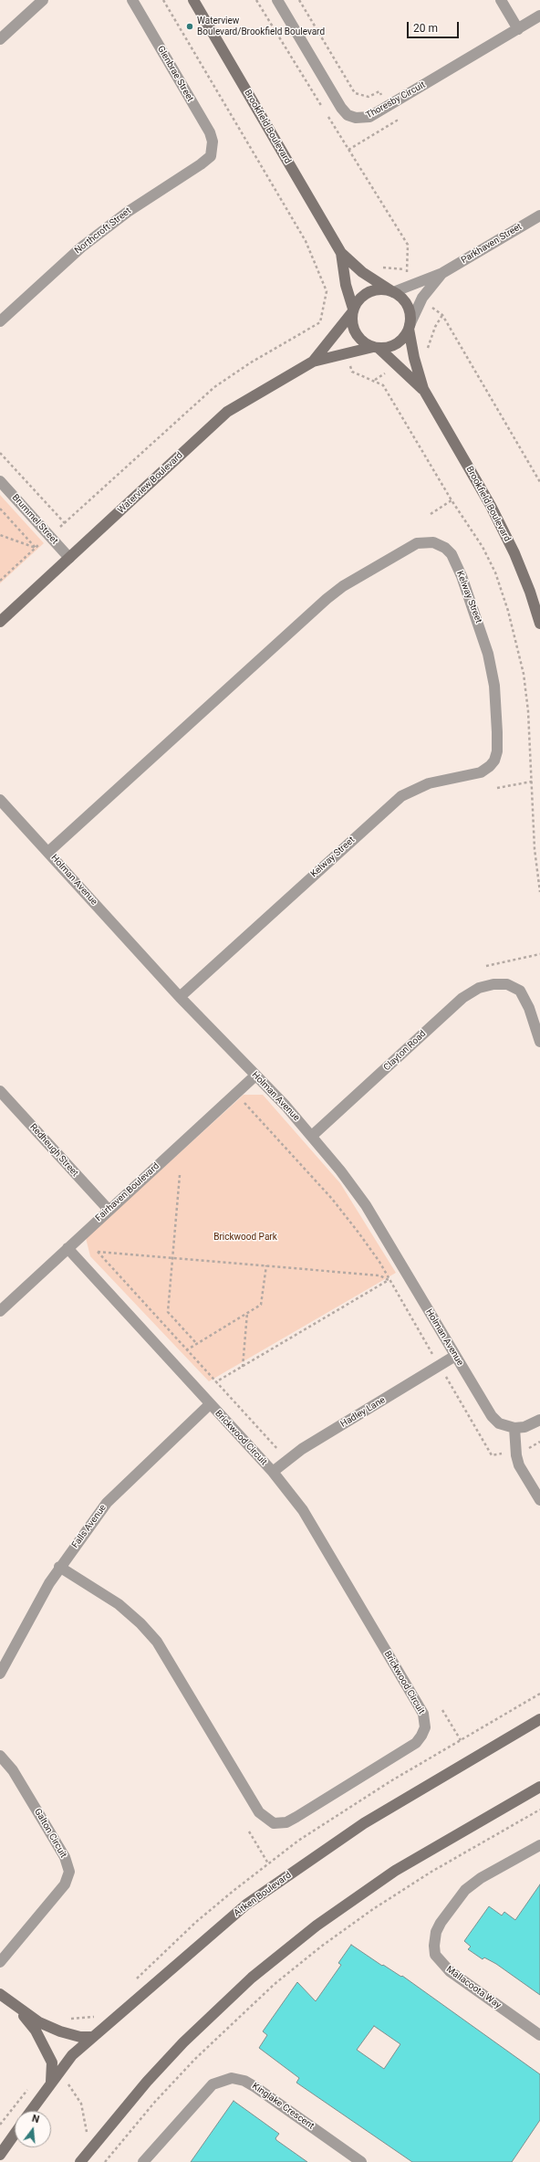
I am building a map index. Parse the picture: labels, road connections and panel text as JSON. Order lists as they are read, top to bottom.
{
  "streets": {
    "street": [
      "Glenbrae Street",
      "Thoresby Circuit",
      "Brookfield Boulevard",
      "Northcroft Street",
      "Parkhaven Street",
      "Waterview Boulevard",
      "Brummel Street",
      "Kelway Street",
      "Holman Avenue",
      "Clayton Road",
      "Redheugh Street",
      "Fairhaven Boulevard",
      "Hadley Lane",
      "Brickwood Circuit",
      "Falls Avenue",
      "Galton Circuit",
      "Aitken Boulevard",
      "Mallacoota Way",
      "Kinglake Crescent"
    ]
  },
  "crossings": [
    ["Glenbrae Street", "Northcroft Street"],
    ["Brookfield Boulevard", "Parkhaven Street"],
    ["Brookfield Boulevard", "Waterview Boulevard"],
    ["Parkhaven Street", "Waterview Boulevard"],
    ["Waterview Boulevard", "Brummel Street"],
    ["Kelway Street", "Holman Avenue"],
    ["Holman Avenue", "Clayton Road"],
    ["Holman Avenue", "Fairhaven Boulevard"],
    ["Holman Avenue", "Hadley Lane"],
    ["Redheugh Street", "Fairhaven Boulevard"],
    ["Fairhaven Boulevard", "Brickwood Circuit"],
    ["Hadley Lane", "Brickwood Circuit"],
    ["Brickwood Circuit", "Falls Avenue"]
  ],
  "parks": ["Brickwood Park"],
  "places": ["Waterview Boulevard/Brookfield Boulevard"],
  "scale_bar": "20 m",
  "north": "top"
}
